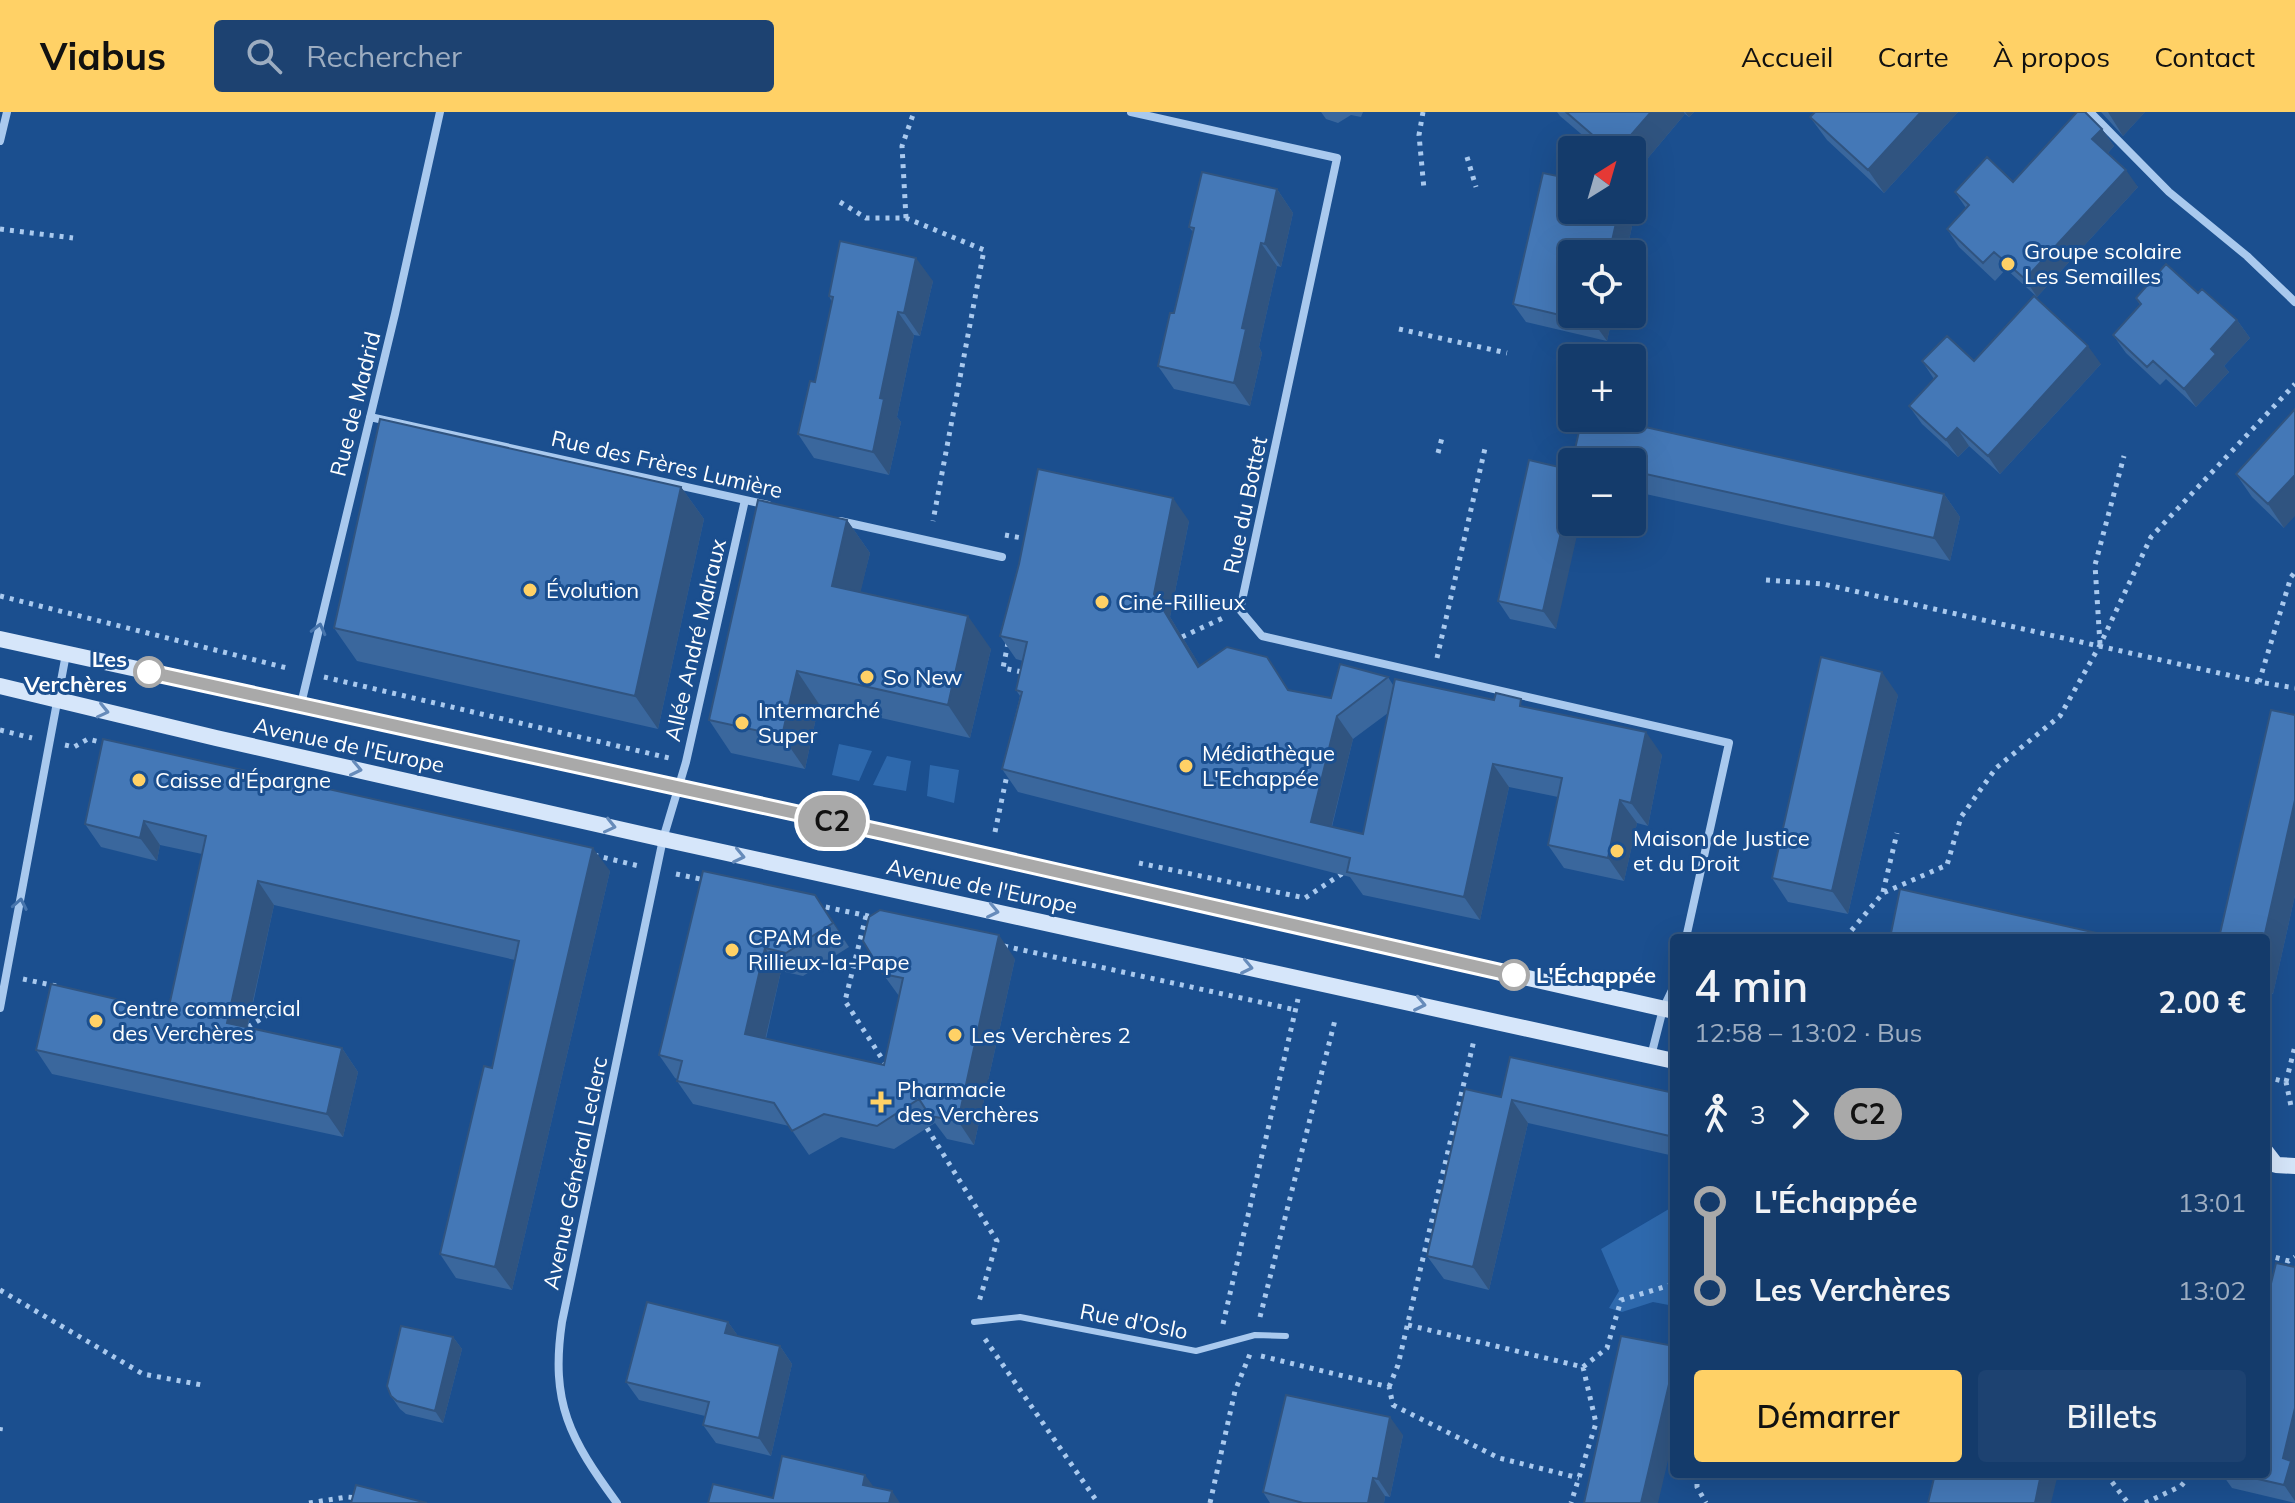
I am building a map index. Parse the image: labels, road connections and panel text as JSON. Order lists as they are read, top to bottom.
{
  "streets": {
    "street": [
      "Rue de Madrid",
      "Rue des Frères Lumière",
      "Rue du Bottet",
      "Allée André Malraux",
      "Avenue de l'Europe",
      "Avenue Général Leclerc"
    ],
    "lane": ["Rue d'Oslo"]
  },
  "crossings": [
    ["Rue de Madrid", "Rue des Frères Lumière"],
    ["Rue de Madrid", "Avenue de l'Europe"],
    ["Rue des Frères Lumière", "Allée André Malraux"],
    ["Allée André Malraux", "Avenue de l'Europe"],
    ["Allée André Malraux", "Avenue Général Leclerc"],
    ["Avenue de l'Europe", "Avenue Général Leclerc"]
  ],
  "one_way": ["Rue de Madrid"],
  "places": {
    "other": [
      "Groupe scolaire Les Semailles",
      "Évolution",
      "Ciné-Rillieux",
      "Les Verchères",
      "So New",
      "Intermarché Super",
      "Médiathèque L'Echappée",
      "Caisse d'Épargne",
      "Maison de Justice et du Droit",
      "CPAM de Rillieux-la-Pape",
      "L'Échappée",
      "Centre commercial des Verchères",
      "Les Verchères 2"
    ],
    "health": ["Pharmacie des Verchères"]
  },
  "lines": ["bus line C2"],
  "north": "top right",
  "page": {
    "header": "Viabus",
    "search": "Rechercher",
    "nav": [
      "Accueil",
      "Carte",
      "À propos",
      "Contact"
    ],
    "on_map": "C2",
    "map_buttons": ["+", "−"],
    "heading": ["4 min", "12:58 – 13:02 · Bus", "2.00 €"],
    "legs": ["3", "C2"],
    "list": [
      {
        "name": "L'Échappée",
        "value": "13:01"
      },
      {
        "name": "Les Verchères",
        "value": "13:02"
      }
    ],
    "buttons": ["Démarrer", "Billets"]
  }
}
